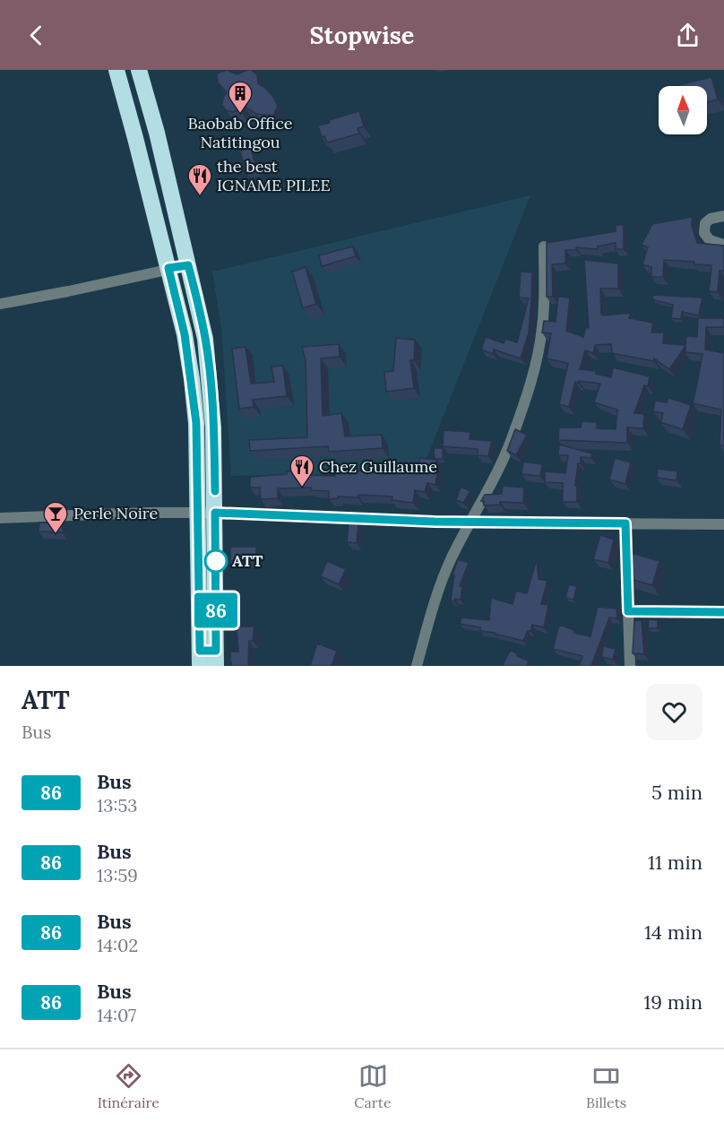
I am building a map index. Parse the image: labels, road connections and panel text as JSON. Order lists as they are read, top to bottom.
{
  "places": {
    "building": ["Baobab Office Natitingou"],
    "restaurant": ["the best IGNAME PILEE", "Chez Guillaume"],
    "bar": ["Perle Noire"],
    "other": ["ATT"]
  },
  "lines": ["bus line 86"],
  "north": "top",
  "page": {
    "header": "Stopwise",
    "on_map": "86",
    "heading": ["ATT", "Bus"],
    "list": [
      {
        "mark": "86",
        "name": "Bus",
        "note": "13:53",
        "value": "5 min"
      },
      {
        "mark": "86",
        "name": "Bus",
        "note": "13:59",
        "value": "11 min"
      },
      {
        "mark": "86",
        "name": "Bus",
        "note": "14:02",
        "value": "14 min"
      },
      {
        "mark": "86",
        "name": "Bus",
        "note": "14:07",
        "value": "19 min"
      }
    ],
    "tabs": ["Itinéraire", "Carte", "Billets"]
  }
}
